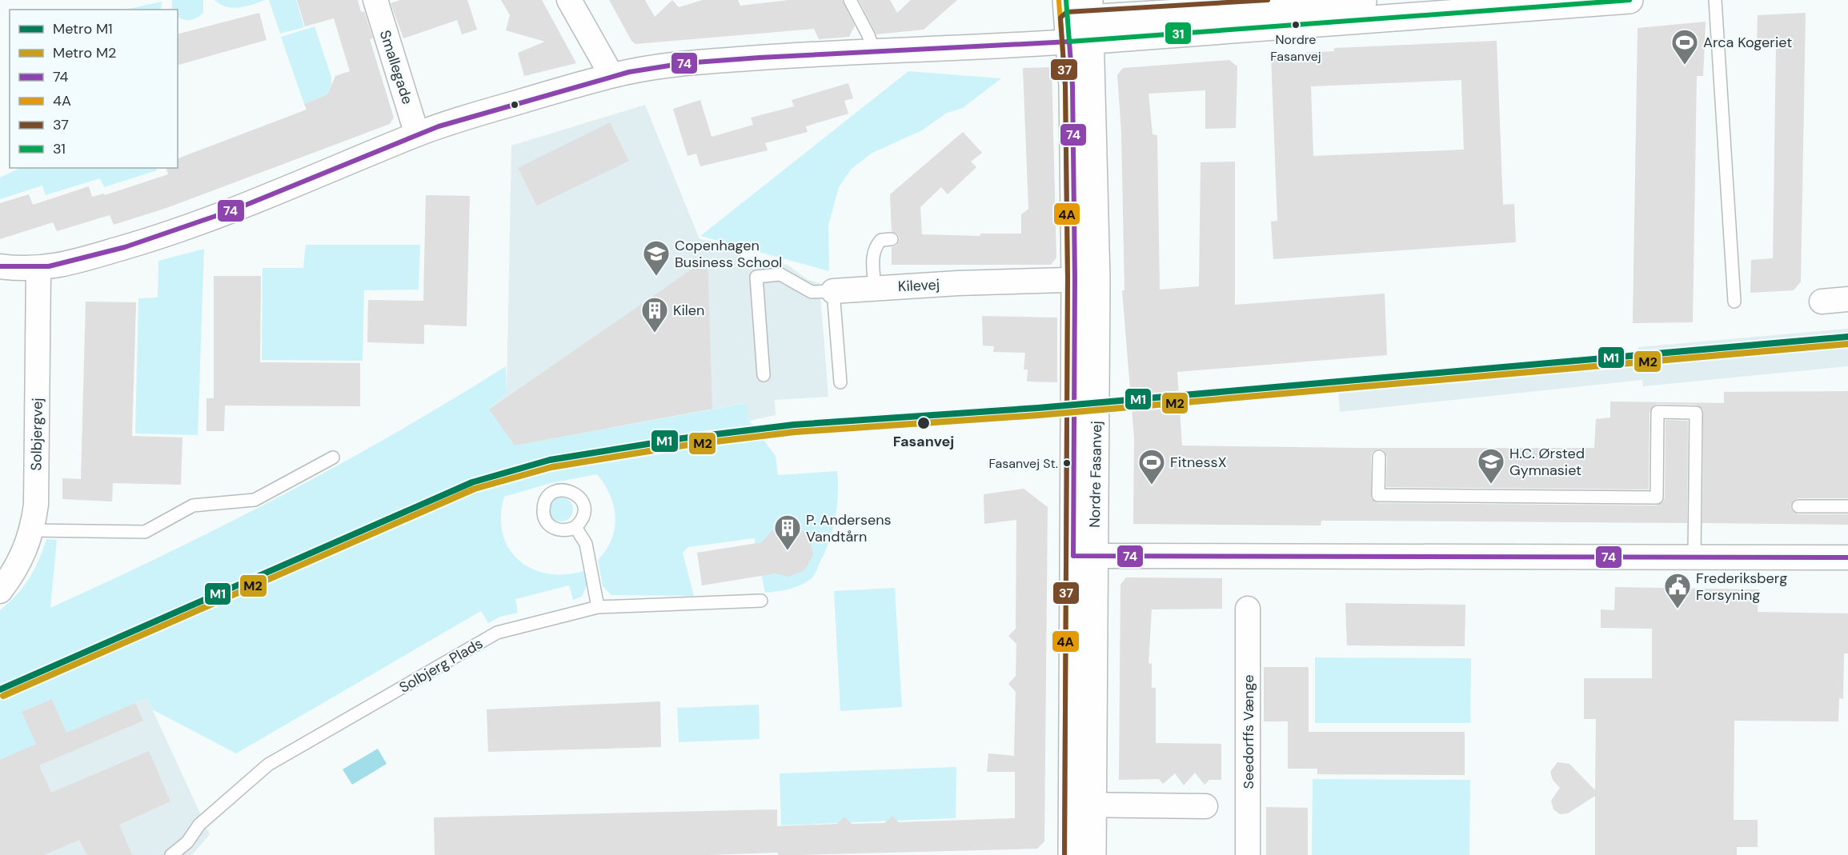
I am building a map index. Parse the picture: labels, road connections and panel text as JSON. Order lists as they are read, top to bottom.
{
  "streets": {
    "street": [
      "Smallegade",
      "Kilevej",
      "Solbjergvej",
      "Nordre Fasanvej",
      "Seedorffs Vænge"
    ],
    "lane": ["Solbjerg Plads"]
  },
  "crossings": [
    ["Kilevej", "Nordre Fasanvej"]
  ],
  "places": {
    "other": ["Nordre Fasanvej", "Fasanvej", "Fasanvej St."],
    "sports": ["Arca Kogeriet", "FitnessX"],
    "school or university": ["Copenhagen Business School", "H.C. Ørsted Gymnasiet"],
    "building": ["Kilen", "P. Andersens Vandtårn"],
    "public building": ["Frederiksberg Forsyning"]
  },
  "lines": [
    "transit line 37",
    "transit line 31",
    "transit line 4A",
    "transit line 74",
    "metro line M1",
    "metro line M2"
  ],
  "legend": [
    "Metro M1",
    "Metro M2",
    "74",
    "4A",
    "37",
    "31"
  ]
}
